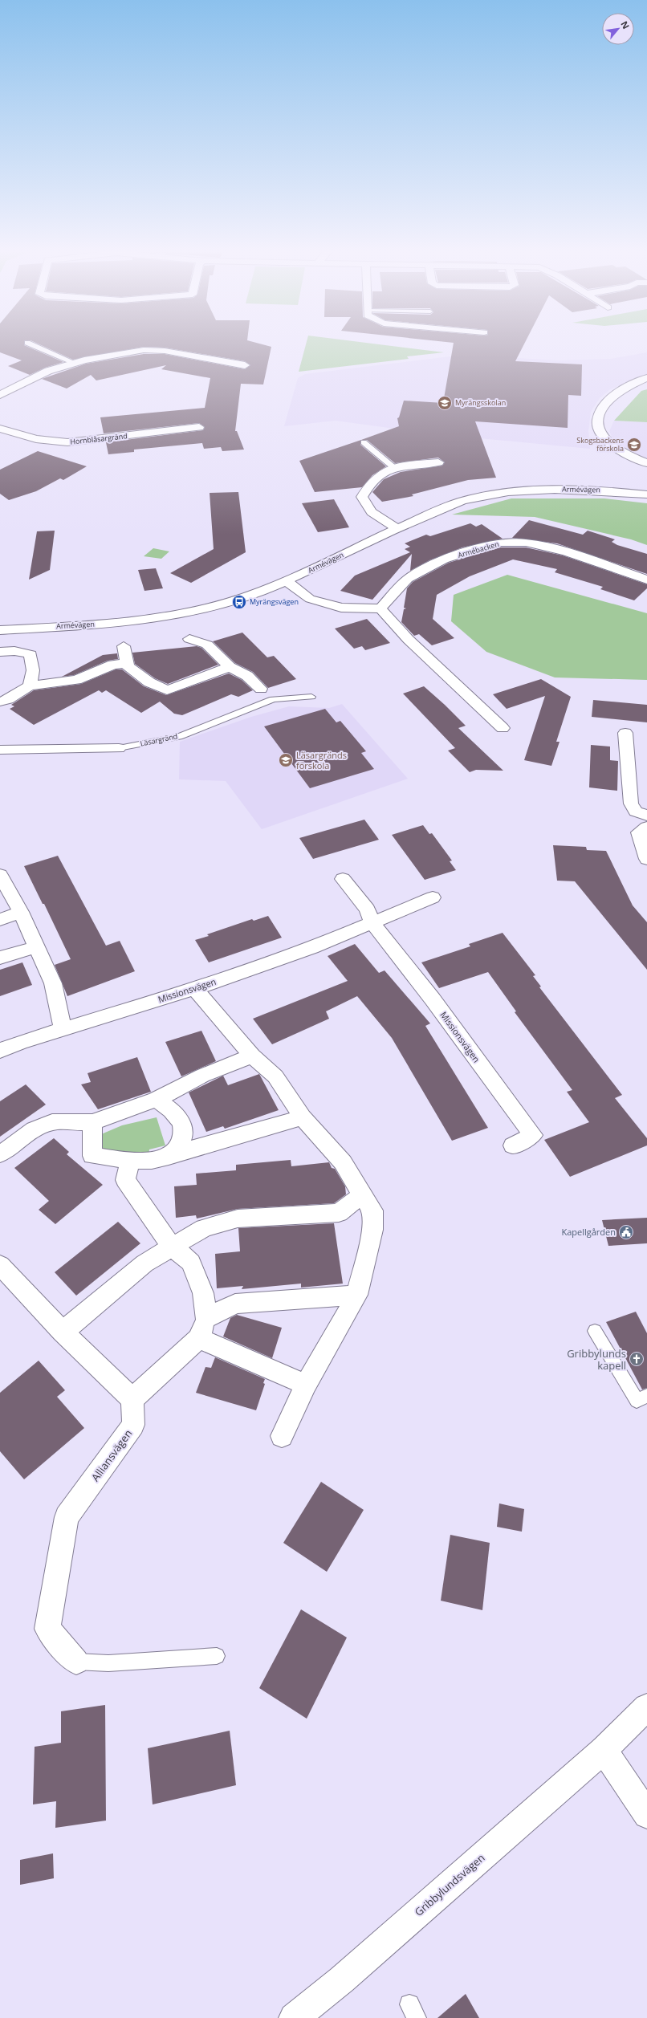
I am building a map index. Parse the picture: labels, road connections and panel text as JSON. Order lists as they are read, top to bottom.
{
  "streets": {
    "street": [
      "Hornblåsargränd",
      "Armévägen",
      "Armébacken",
      "Läsargränd",
      "Missionsvägen",
      "Alliansvägen",
      "Gribbylundsvägen"
    ]
  },
  "places": {
    "school or university": ["Myrängsskolan", "Skogsbackens förskola", "Läsargränds förskola"],
    "bus stop": ["Myrängsvägen"],
    "public building": ["Kapellgården"],
    "church": ["Gribbylunds kapell"]
  },
  "north": "top right"
}
